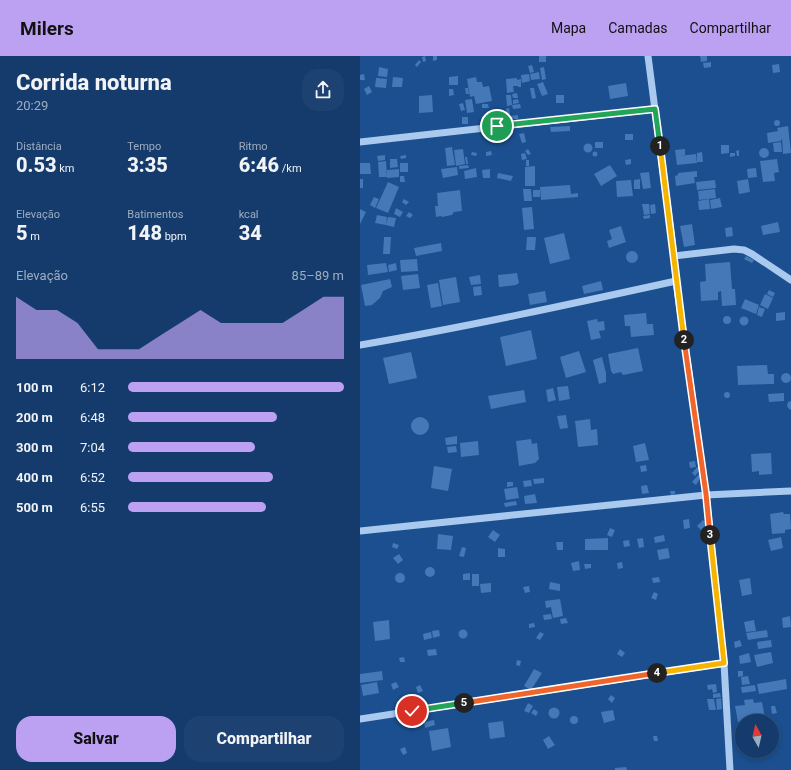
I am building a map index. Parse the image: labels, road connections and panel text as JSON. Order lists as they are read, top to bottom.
{
  "north": "top",
  "page": {
    "header": "Milers",
    "nav": ["Mapa", "Camadas", "Compartilhar"],
    "heading": ["Corrida noturna", "20:29"],
    "stats": [
      ["Distância", "0.53 km"],
      ["Tempo", "3:35"],
      ["Ritmo", "6:46 /km"],
      ["Elevação", "5 m"],
      ["Batimentos", "148 bpm"],
      ["kcal", "34"]
    ],
    "pins": [
      "1",
      "2",
      "3",
      "4",
      "5"
    ],
    "chart": ["Elevação", "85–89 m"],
    "list": [
      {
        "name": "100 m",
        "note": "6:12"
      },
      {
        "name": "200 m",
        "note": "6:48"
      },
      {
        "name": "300 m",
        "note": "7:04"
      },
      {
        "name": "400 m",
        "note": "6:52"
      },
      {
        "name": "500 m",
        "note": "6:55"
      }
    ],
    "buttons": ["Salvar", "Compartilhar"]
  }
}
